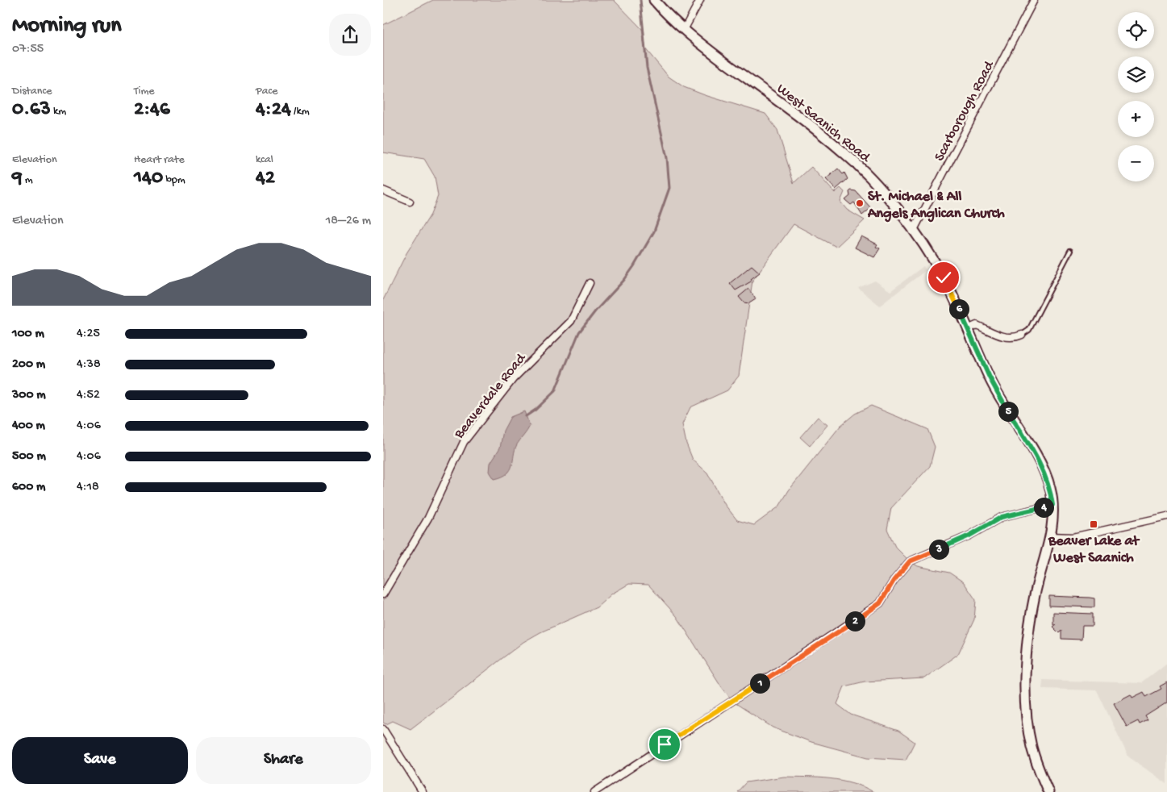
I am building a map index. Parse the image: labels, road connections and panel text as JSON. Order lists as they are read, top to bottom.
{
  "streets": {
    "main road": ["West Saanich Road"],
    "street": ["Scarborough Road", "Beaverdale Road"]
  },
  "crossings": [
    ["Scarborough Road", "West Saanich Road"]
  ],
  "places": {
    "other": ["St. Michael & All Angels Anglican Church"],
    "transit": ["Beaver Lake at West Saanich"]
  },
  "page": {
    "heading": ["Morning run", "07:55"],
    "map_buttons": ["+", "−"],
    "stats": [
      ["Distance", "0.63 km"],
      ["Time", "2:46"],
      ["Pace", "4:24 /km"],
      ["Elevation", "9 m"],
      ["Heart rate", "140 bpm"],
      ["kcal", "42"]
    ],
    "chart": ["Elevation", "18–26 m"],
    "pins": [
      "6",
      "5",
      "4",
      "3",
      "2",
      "1"
    ],
    "list": [
      {
        "name": "100 m",
        "note": "4:25"
      },
      {
        "name": "200 m",
        "note": "4:38"
      },
      {
        "name": "300 m",
        "note": "4:52"
      },
      {
        "name": "400 m",
        "note": "4:06"
      },
      {
        "name": "500 m",
        "note": "4:06"
      },
      {
        "name": "600 m",
        "note": "4:18"
      }
    ],
    "buttons": ["Save", "Share"]
  }
}
